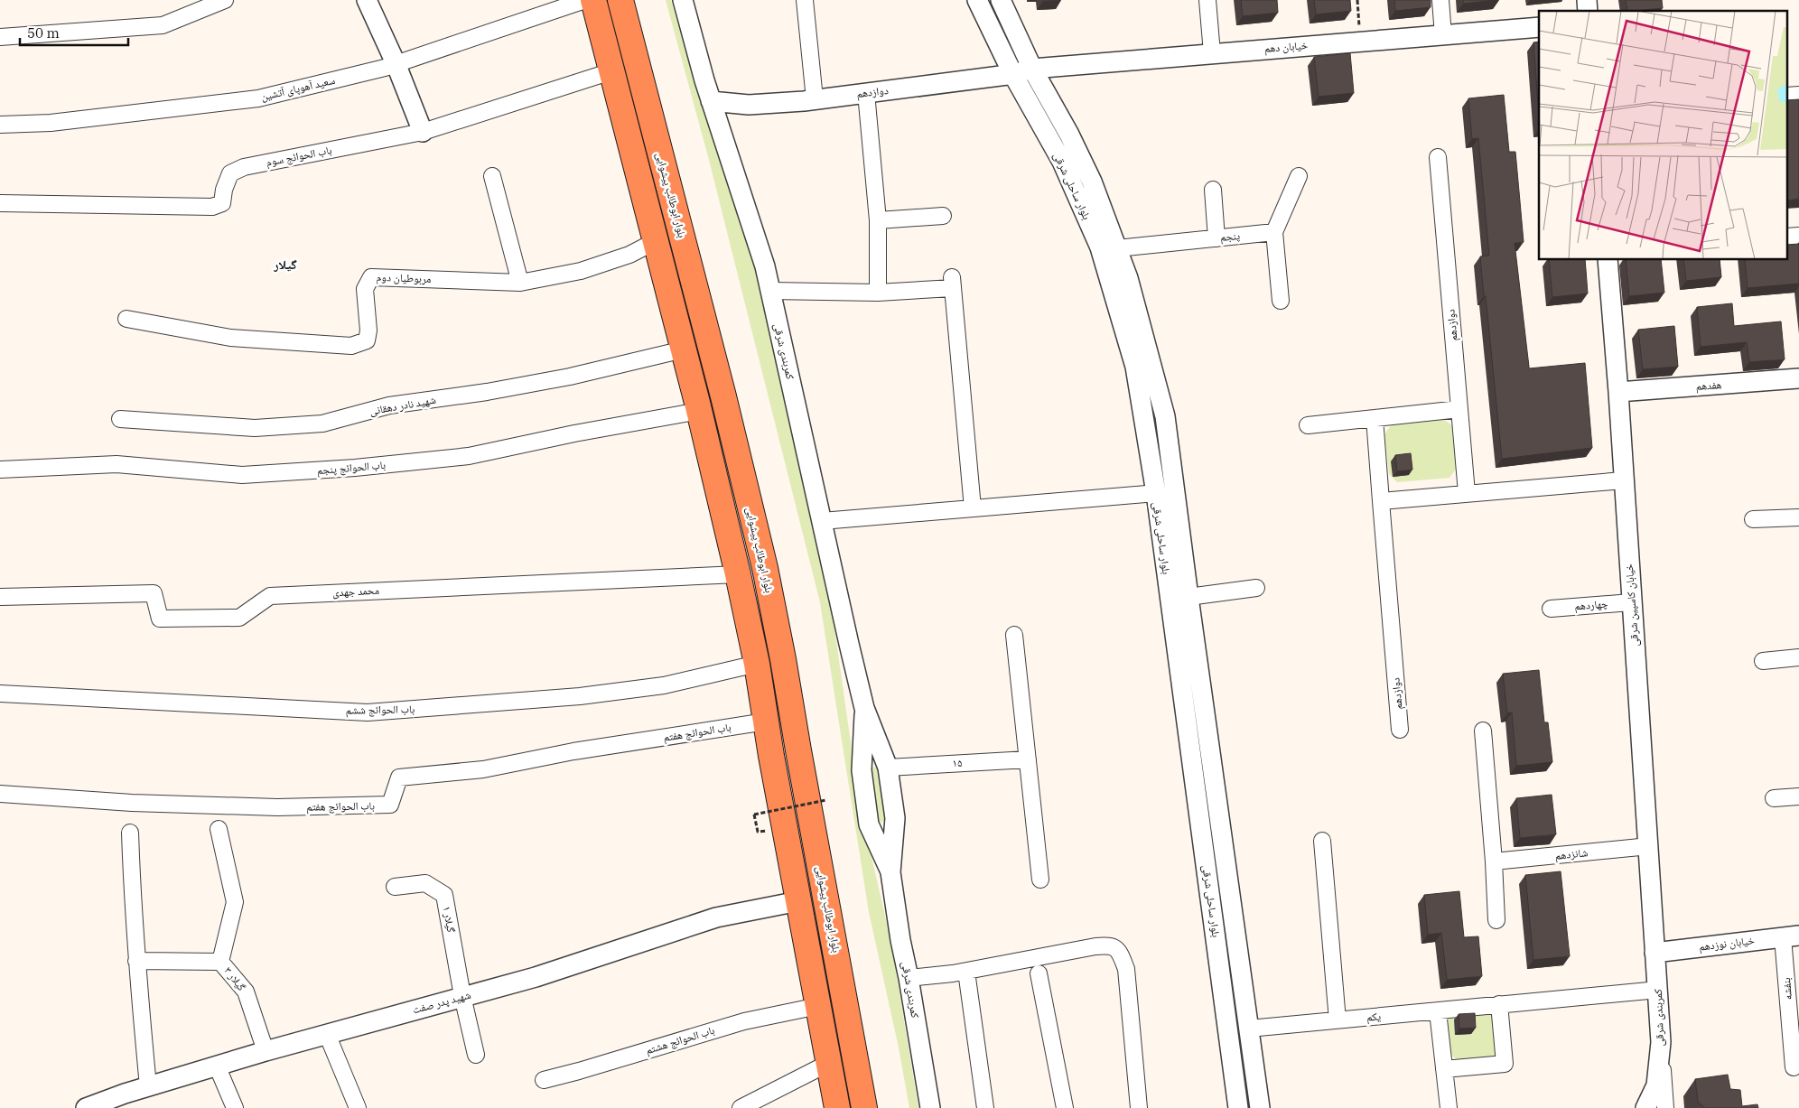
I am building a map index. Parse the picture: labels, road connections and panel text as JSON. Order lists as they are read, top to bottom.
{
  "streets": {
    "highway": ["بلوار ابوطالب پیشوایی"],
    "street": [
      "خیابان دهم",
      "سعید آهوپای آتشین",
      "دوازدهم",
      "باب الحوائج سوم",
      "بلوار ساحلی شرقی",
      "پنجم",
      "مربوطیان دوم",
      "کمربندی شرقی",
      "هفدهم",
      "شهید نادر دهقانی",
      "باب الحوائج پنجم",
      "محمد جهدی",
      "چهاردهم",
      "خیابان کاسپین شرقی",
      "باب الحوائج ششم",
      "باب الحوائج هفتم",
      "۱۵",
      "شانزدهم",
      "گیلار ۱",
      "خیابان نوزدهم",
      "گیلار ۳",
      "بنفشه",
      "شهید پدر صفت",
      "یکم",
      "باب الحوائج هشتم"
    ]
  },
  "crossings": [
    ["خیابان دهم", "دوازدهم"],
    ["خیابان دهم", "بلوار ساحلی شرقی"],
    ["دوازدهم", "بلوار ساحلی شرقی"],
    ["دوازدهم", "کمربندی شرقی"],
    ["بلوار ساحلی شرقی", "پنجم"],
    ["بلوار ساحلی شرقی", "یکم"],
    ["کمربندی شرقی", "خیابان کاسپین شرقی"],
    ["کمربندی شرقی", "۱۵"],
    ["کمربندی شرقی", "خیابان نوزدهم"],
    ["کمربندی شرقی", "یکم"],
    ["هفدهم", "خیابان کاسپین شرقی"],
    ["چهاردهم", "خیابان کاسپین شرقی"],
    ["خیابان کاسپین شرقی", "شانزدهم"],
    ["خیابان کاسپین شرقی", "خیابان نوزدهم"],
    ["گیلار ۱", "شهید پدر صفت"],
    ["خیابان نوزدهم", "بنفشه"],
    ["گیلار ۳", "شهید پدر صفت"]
  ],
  "districts": ["گیلار"],
  "scale_bar": "50 m"
}
